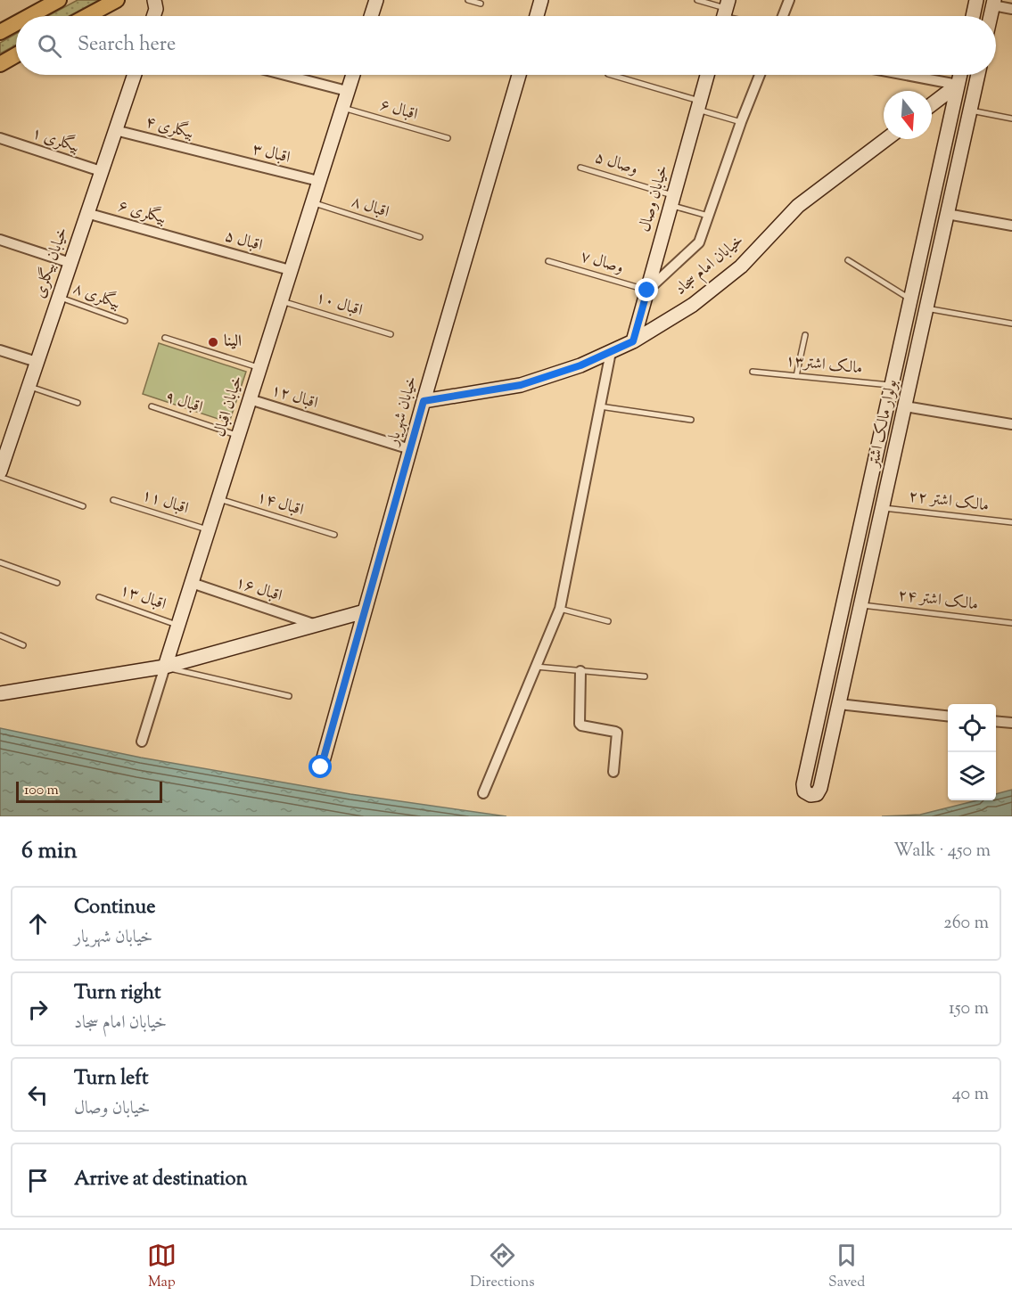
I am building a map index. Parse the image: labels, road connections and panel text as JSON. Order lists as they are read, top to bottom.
{
  "streets": {
    "street": [
      "بیگلری ۴",
      "بیگلری ۱",
      "اقبال ۳",
      "خیابان وصال",
      "بیگلری ۶",
      "اقبال ۵",
      "خیابان بیگلری",
      "خیابان امام سجاد",
      "اقبال ۱۲",
      "خیابان اقبال",
      "خیابان شهریار",
      "بولوار مالک اشتر",
      "اقبال ۱۶"
    ],
    "lane": [
      "اقبال ۶",
      "وصال ۵",
      "اقبال ۸",
      "وصال ۷",
      "بیگلری ۸",
      "اقبال ۱۰",
      "مالک اشتر۱۳",
      "اقبال ۹",
      "مالک اشتر ۲۲",
      "اقبال ۱۱",
      "اقبال ۱۴",
      "اقبال ۱۳",
      "مالک اشتر ۲۴"
    ]
  },
  "crossings": [
    ["اقبال ۶", "خیابان اقبال"],
    ["بیگلری ۴", "اقبال ۳"],
    ["بیگلری ۴", "خیابان بیگلری"],
    ["بیگلری ۱", "خیابان بیگلری"],
    ["اقبال ۳", "خیابان اقبال"],
    ["وصال ۵", "خیابان وصال"],
    ["خیابان وصال", "وصال ۷"],
    ["خیابان وصال", "خیابان امام سجاد"],
    ["اقبال ۸", "خیابان اقبال"],
    ["بیگلری ۶", "اقبال ۵"],
    ["بیگلری ۶", "خیابان بیگلری"],
    ["اقبال ۵", "خیابان اقبال"],
    ["خیابان بیگلری", "بیگلری ۸"],
    ["خیابان امام سجاد", "خیابان شهریار"],
    ["اقبال ۱۰", "خیابان اقبال"],
    ["مالک اشتر۱۳", "بولوار مالک اشتر"],
    ["اقبال ۱۲", "خیابان اقبال"],
    ["اقبال ۱۲", "خیابان شهریار"],
    ["اقبال ۹", "خیابان اقبال"],
    ["خیابان اقبال", "اقبال ۱۱"],
    ["خیابان اقبال", "اقبال ۱۴"],
    ["خیابان اقبال", "اقبال ۱۶"],
    ["خیابان اقبال", "اقبال ۱۳"],
    ["بولوار مالک اشتر", "مالک اشتر ۲۲"],
    ["بولوار مالک اشتر", "مالک اشتر ۲۴"]
  ],
  "places": ["الینا"],
  "scale_bar": "100 m",
  "north": "bottom",
  "page": {
    "search": "Search here",
    "scale": "100 m",
    "heading": ["6 min", "Walk · 450 m"],
    "list": [
      ["Continue", "خیابان شهریار", "260 m"],
      ["Turn right", "خیابان امام سجاد", "150 m"],
      ["Turn left", "خیابان وصال", "40 m"],
      "Arrive at destination"
    ],
    "nav": ["Map", "Directions", "Saved"]
  }
}
